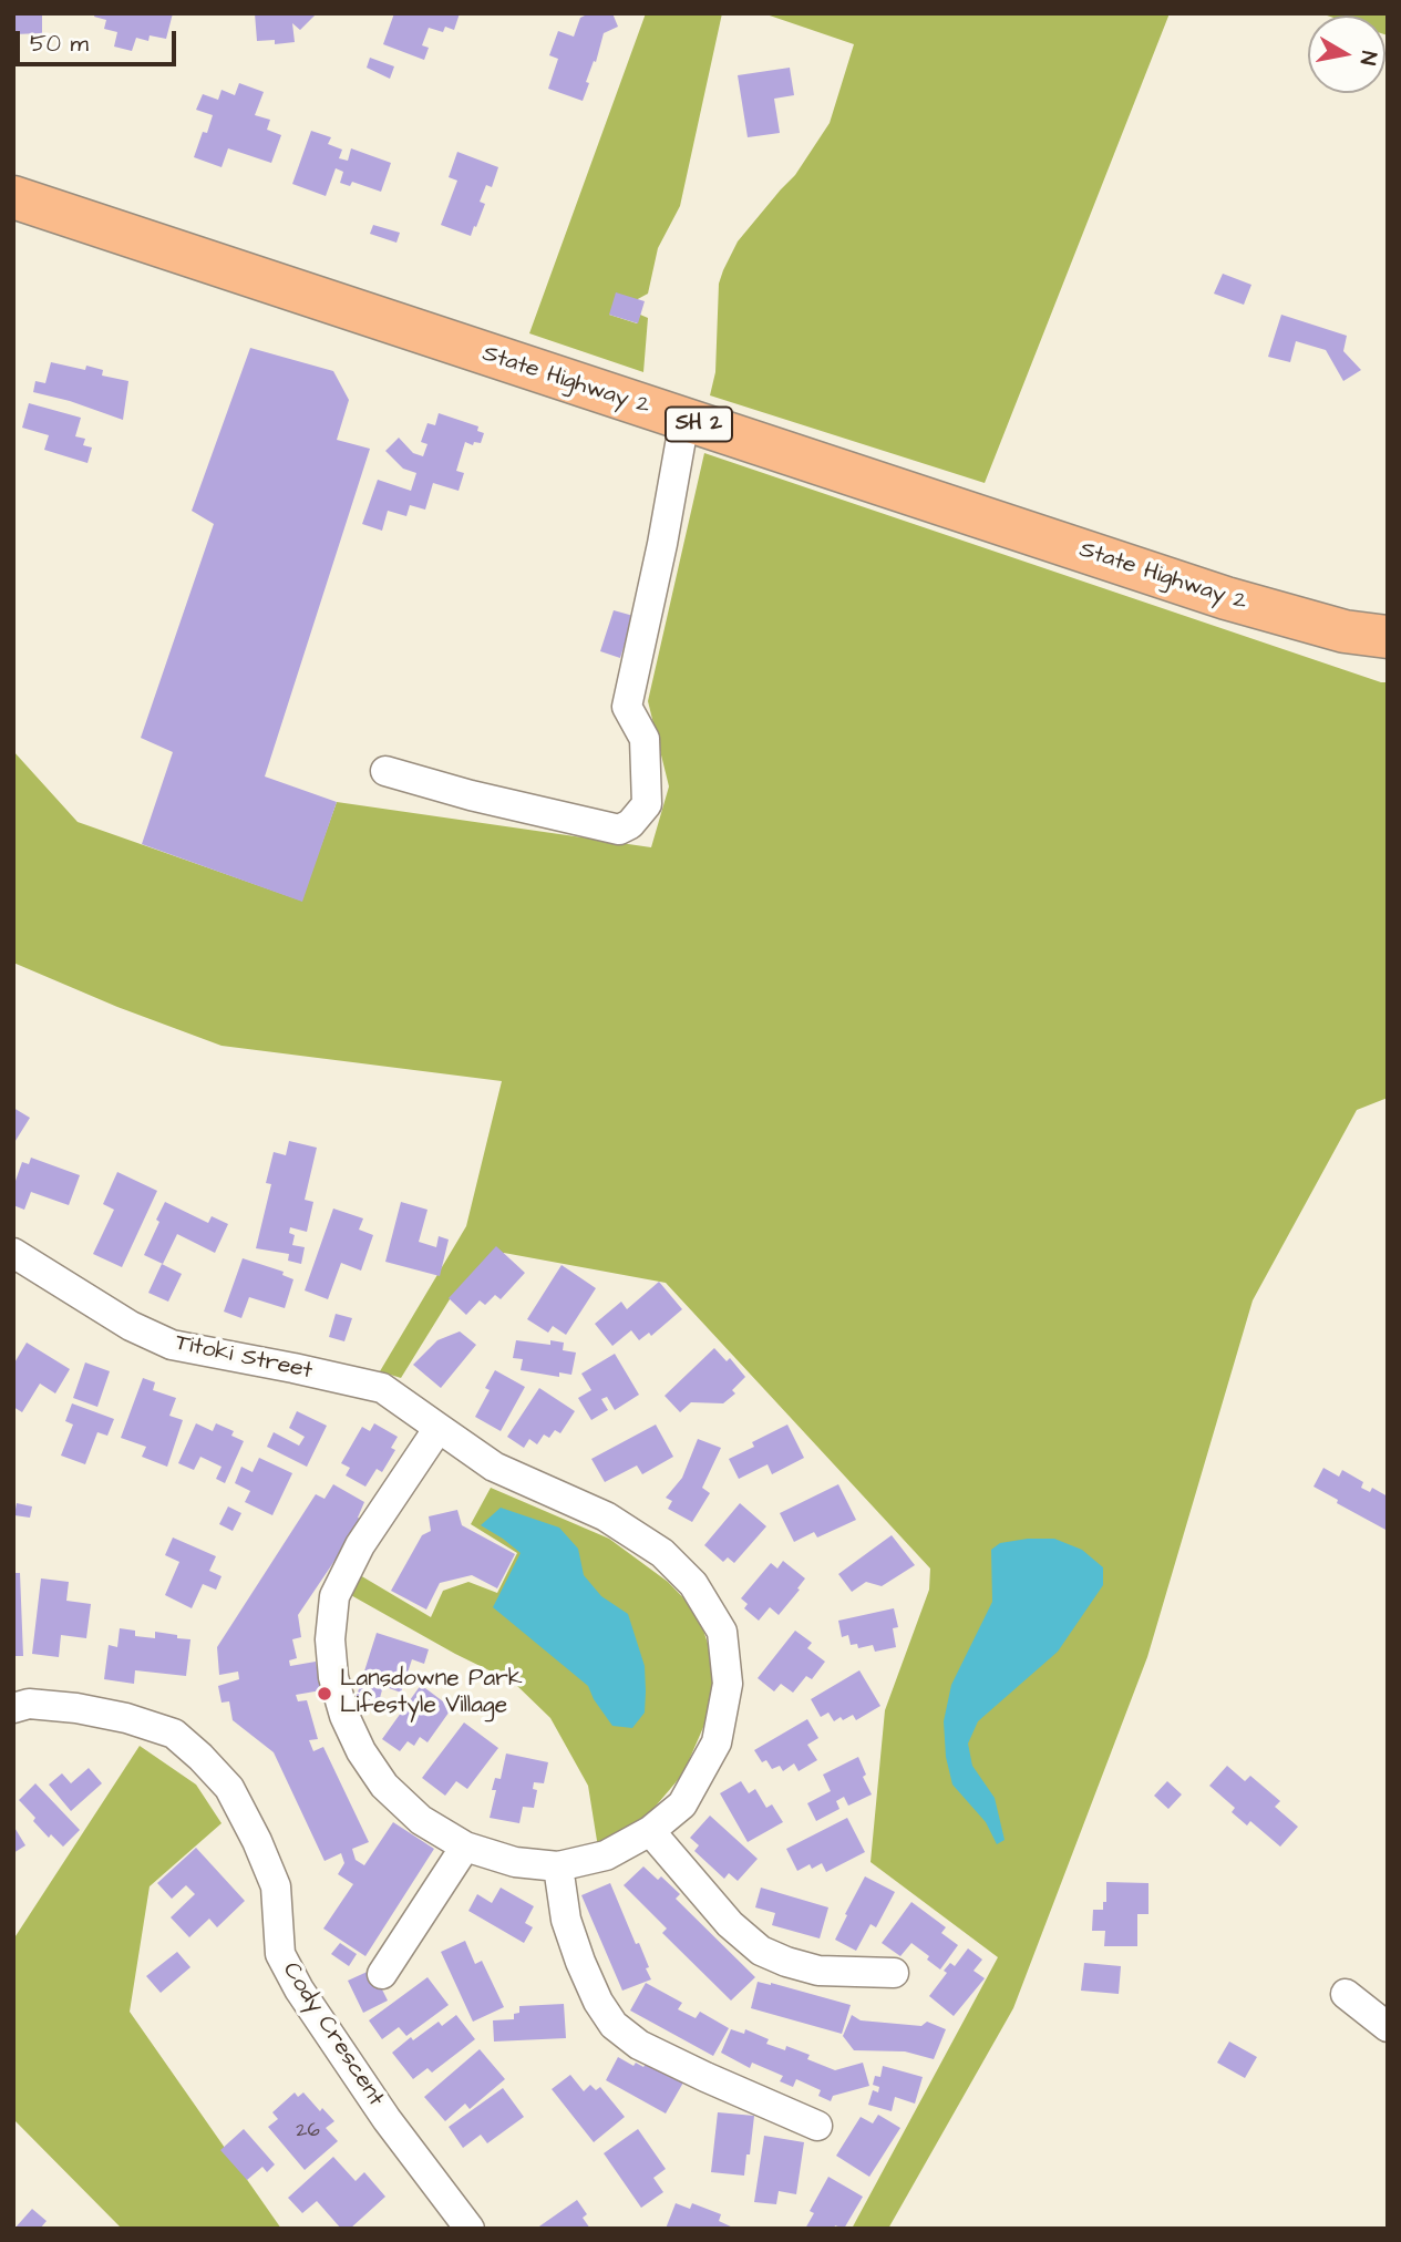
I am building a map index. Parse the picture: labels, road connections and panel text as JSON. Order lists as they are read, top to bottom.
{
  "streets": {
    "highway": ["State Highway 2", "SH 2"],
    "street": ["Titoki Street", "Cody Crescent"]
  },
  "places": ["Lansdowne Park Lifestyle Village"],
  "house_numbers": ["26"],
  "scale_bar": "50 m",
  "north": "right"
}
